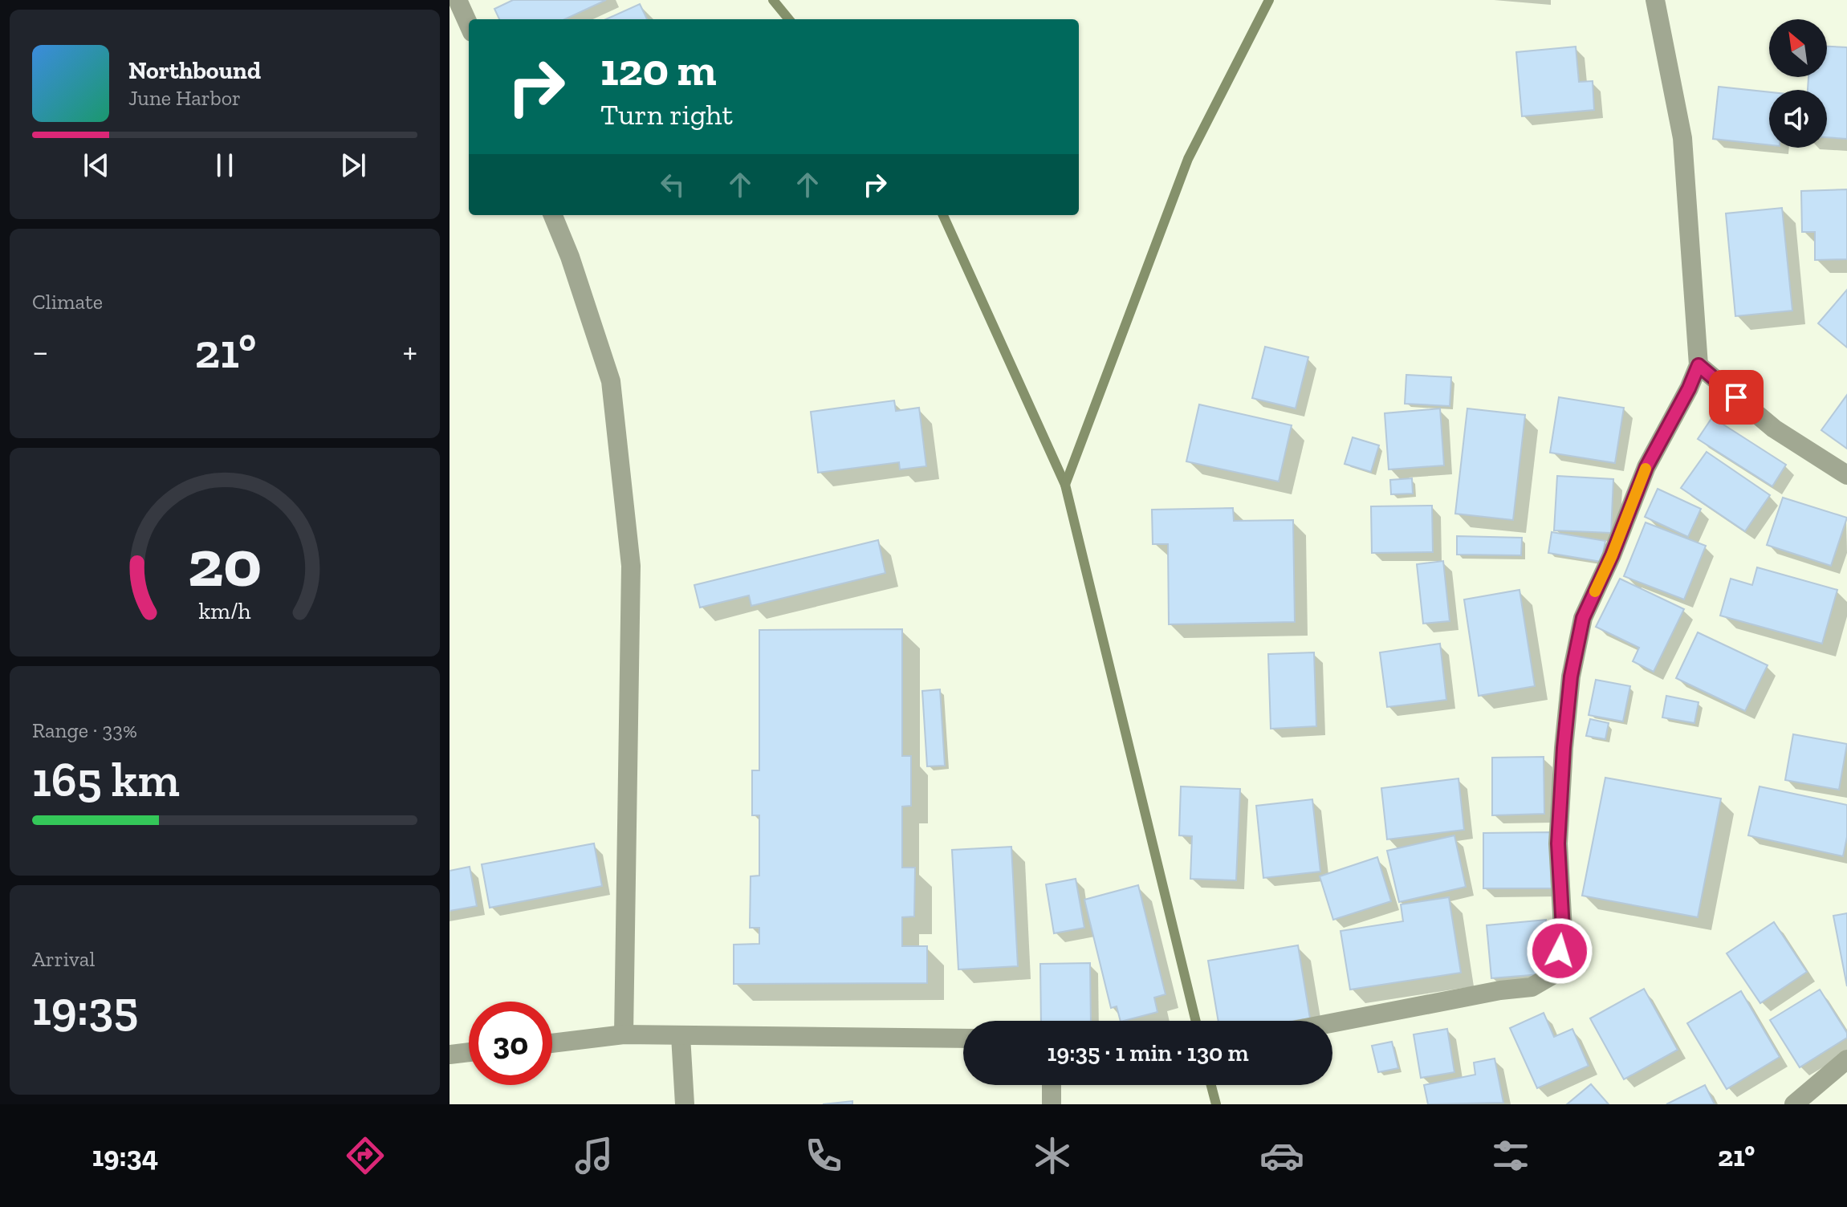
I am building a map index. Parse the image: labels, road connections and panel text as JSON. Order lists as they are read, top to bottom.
{
  "north": "top left",
  "page": {
    "turn": ["120 m", "Turn right"],
    "song": ["Northbound", "June Harbor"],
    "tile": [
      "Climate",
      ["Range · 33%", "165 km"],
      ["Arrival", "19:35"]
    ],
    "heat": ["−", "21°", "+"],
    "limit": "30",
    "trip": "19:35 · 1 min · 130 m",
    "tabs": ["19:34", "21°"],
    "gauge": ["20", "km/h"]
  }
}
